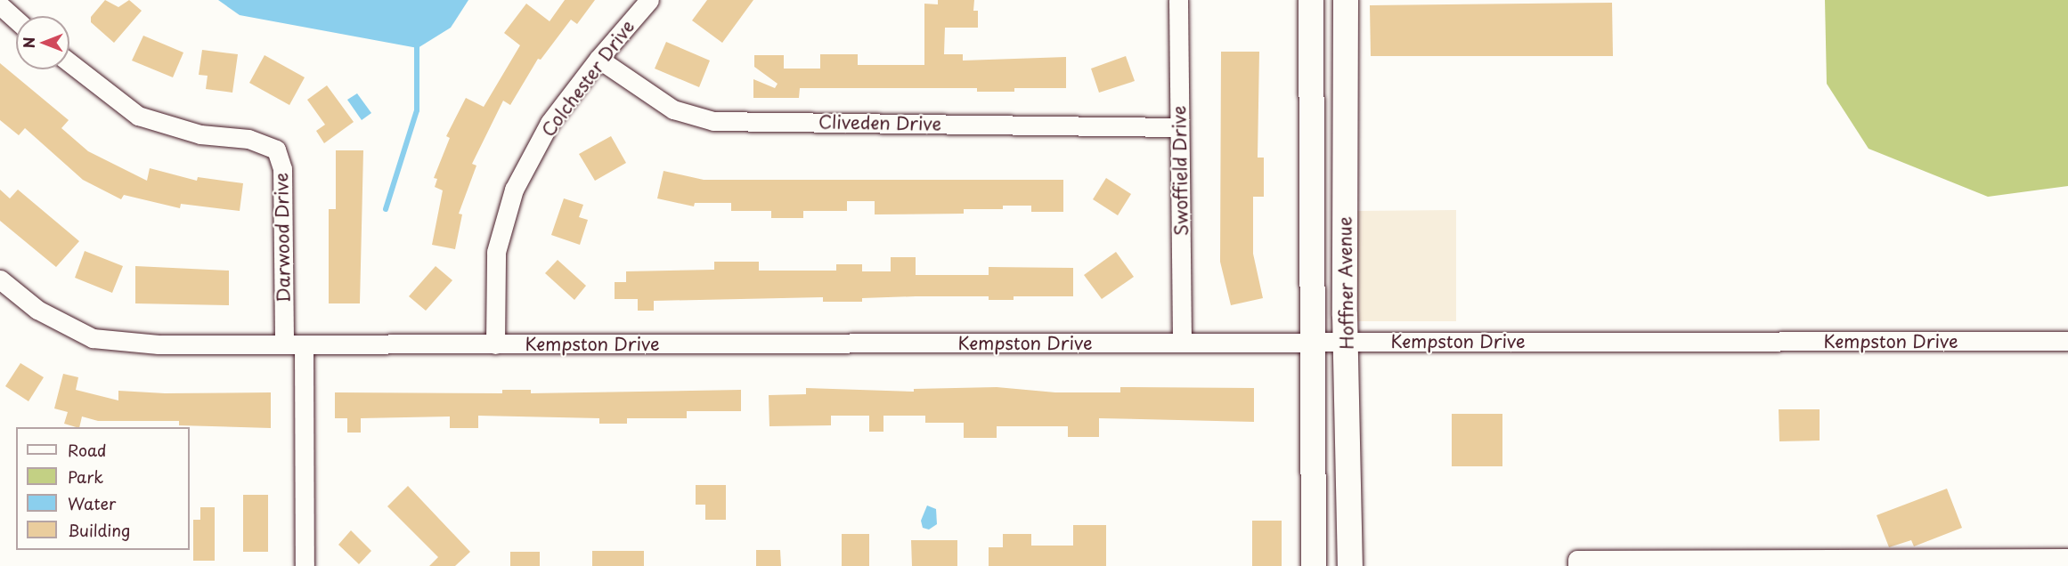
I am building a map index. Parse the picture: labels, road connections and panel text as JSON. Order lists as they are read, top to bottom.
{
  "streets": {
    "main road": ["Hoffner Avenue"],
    "street": [
      "Colchester Drive",
      "Cliveden Drive",
      "Swoffield Drive",
      "Darwood Drive",
      "Kempston Drive"
    ]
  },
  "crossings": [
    ["Colchester Drive", "Cliveden Drive"],
    ["Colchester Drive", "Kempston Drive"],
    ["Cliveden Drive", "Swoffield Drive"],
    ["Swoffield Drive", "Kempston Drive"],
    ["Darwood Drive", "Kempston Drive"],
    ["Hoffner Avenue", "Kempston Drive"]
  ],
  "legend": [
    "Road",
    "Park",
    "Water",
    "Building"
  ],
  "north": "left"
}
